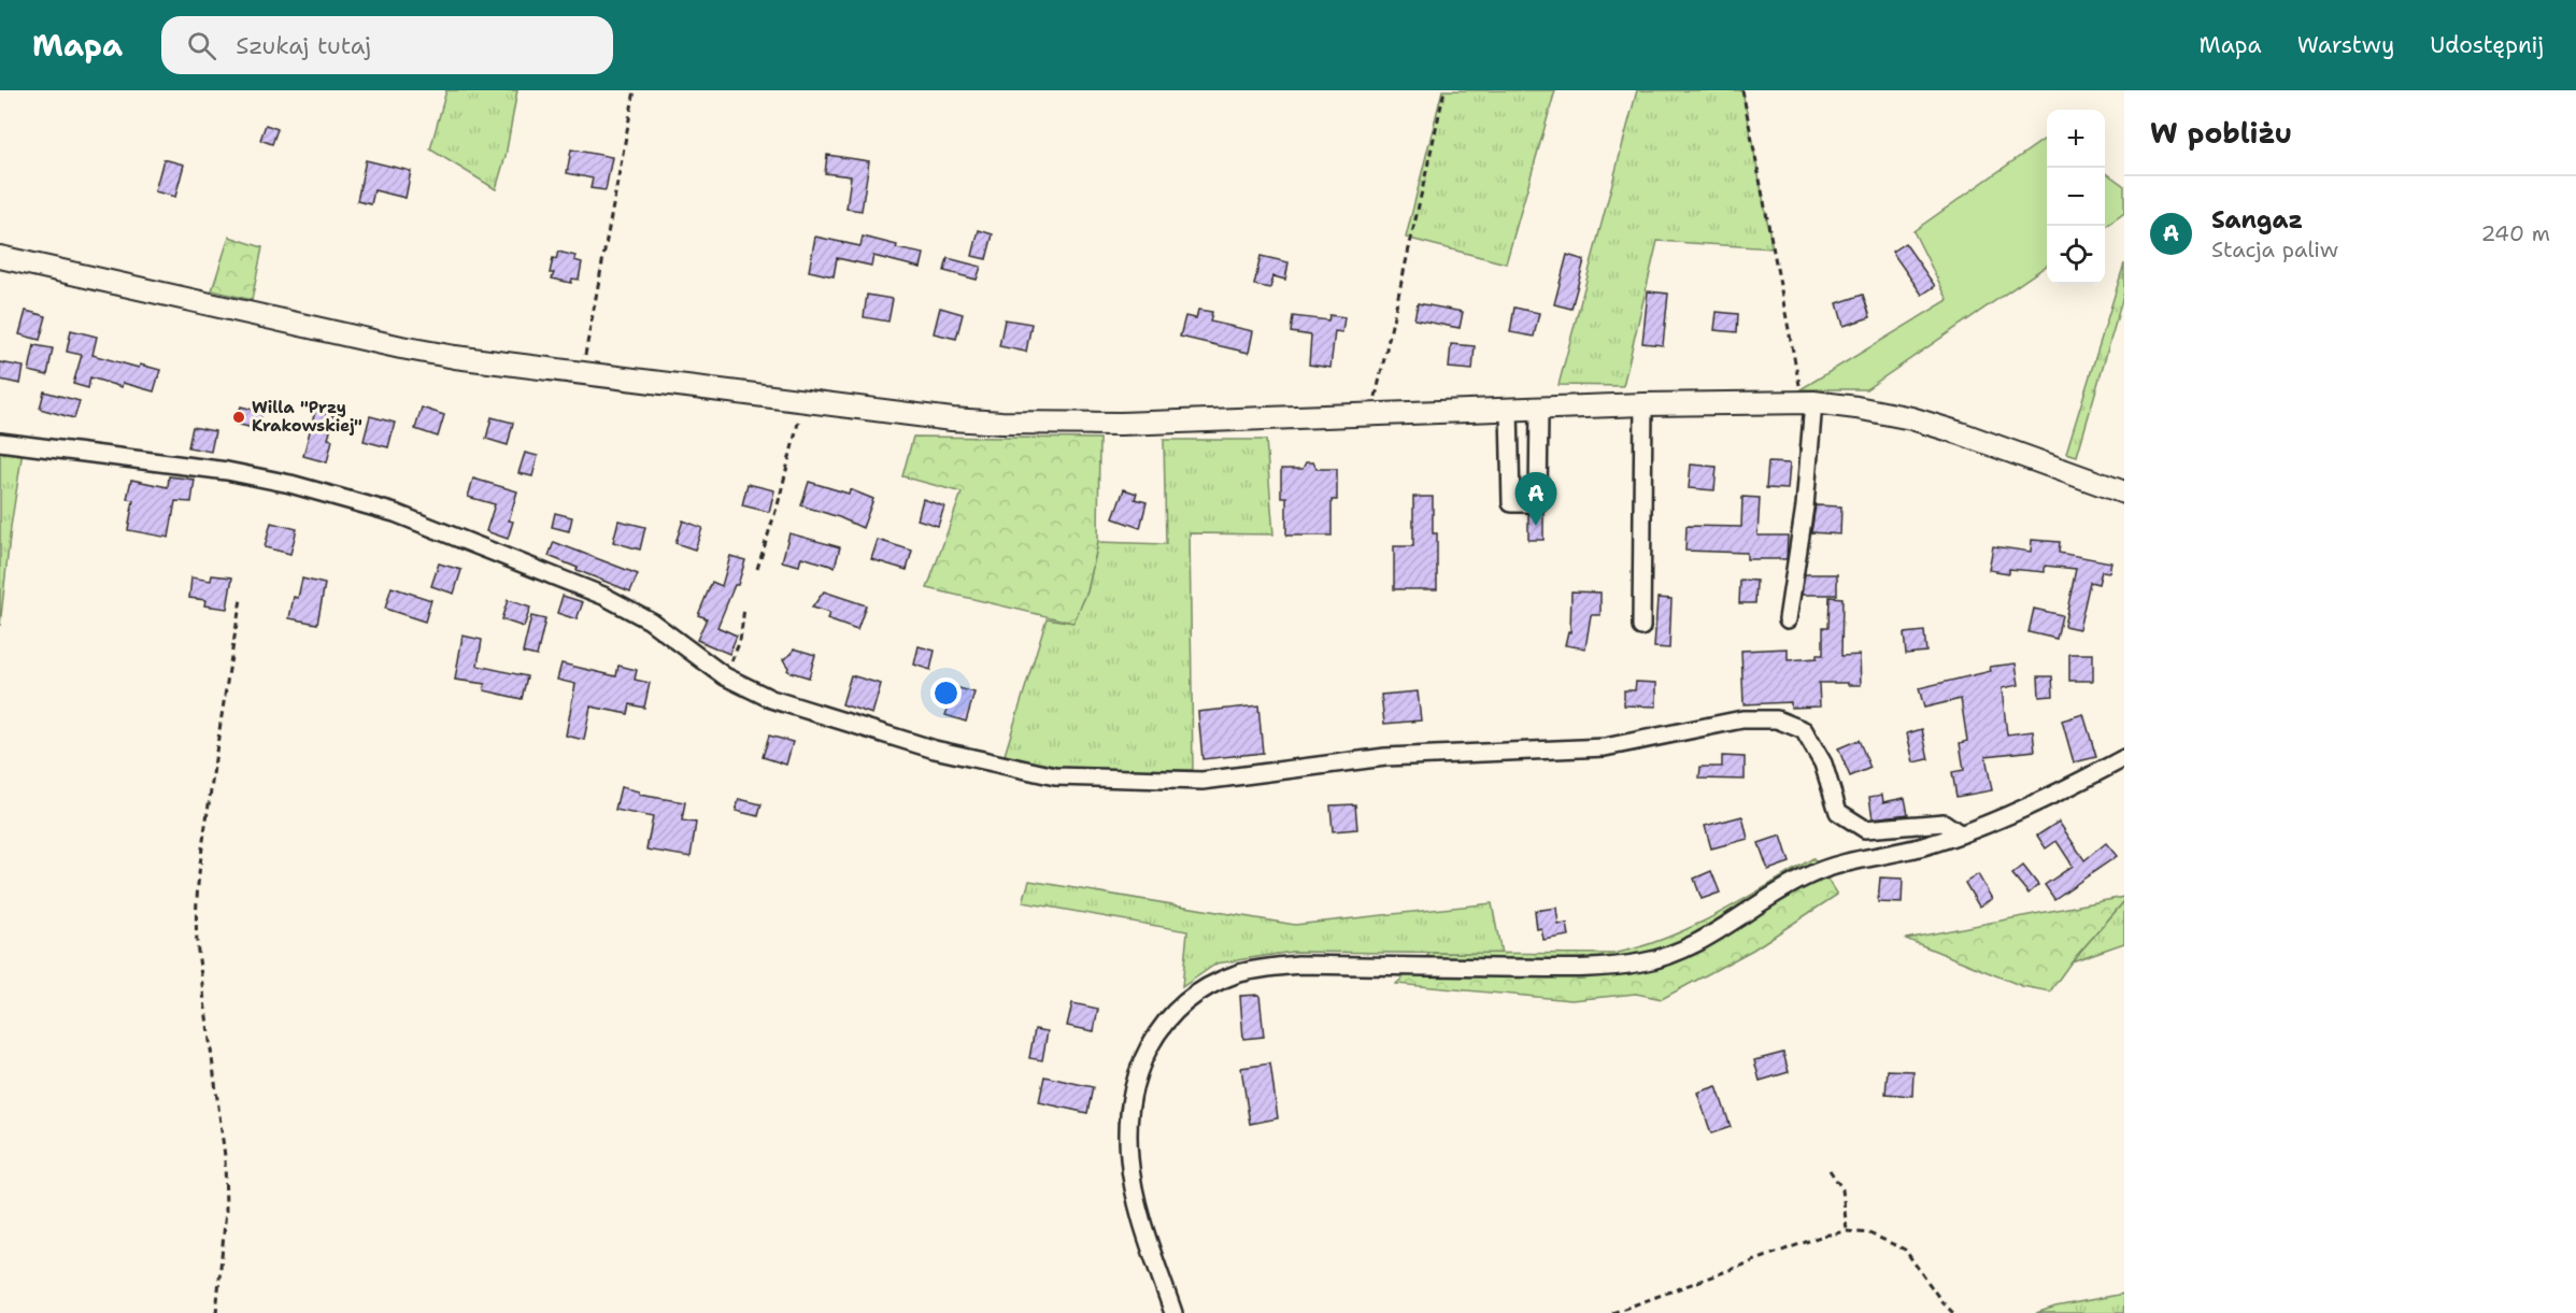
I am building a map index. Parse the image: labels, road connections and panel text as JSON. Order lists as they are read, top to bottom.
{
  "places": ["Willa \"Przy Krakowskiej\""],
  "page": {
    "header": "Mapa",
    "search": "Szukaj tutaj",
    "nav": ["Mapa", "Warstwy", "Udostępnij"],
    "heading": "W pobliżu",
    "map_buttons": ["+", "−"],
    "list": [
      {
        "mark": "A",
        "name": "Sangaz",
        "note": "Stacja paliw",
        "value": "240 m"
      }
    ],
    "pins": "A"
  }
}
